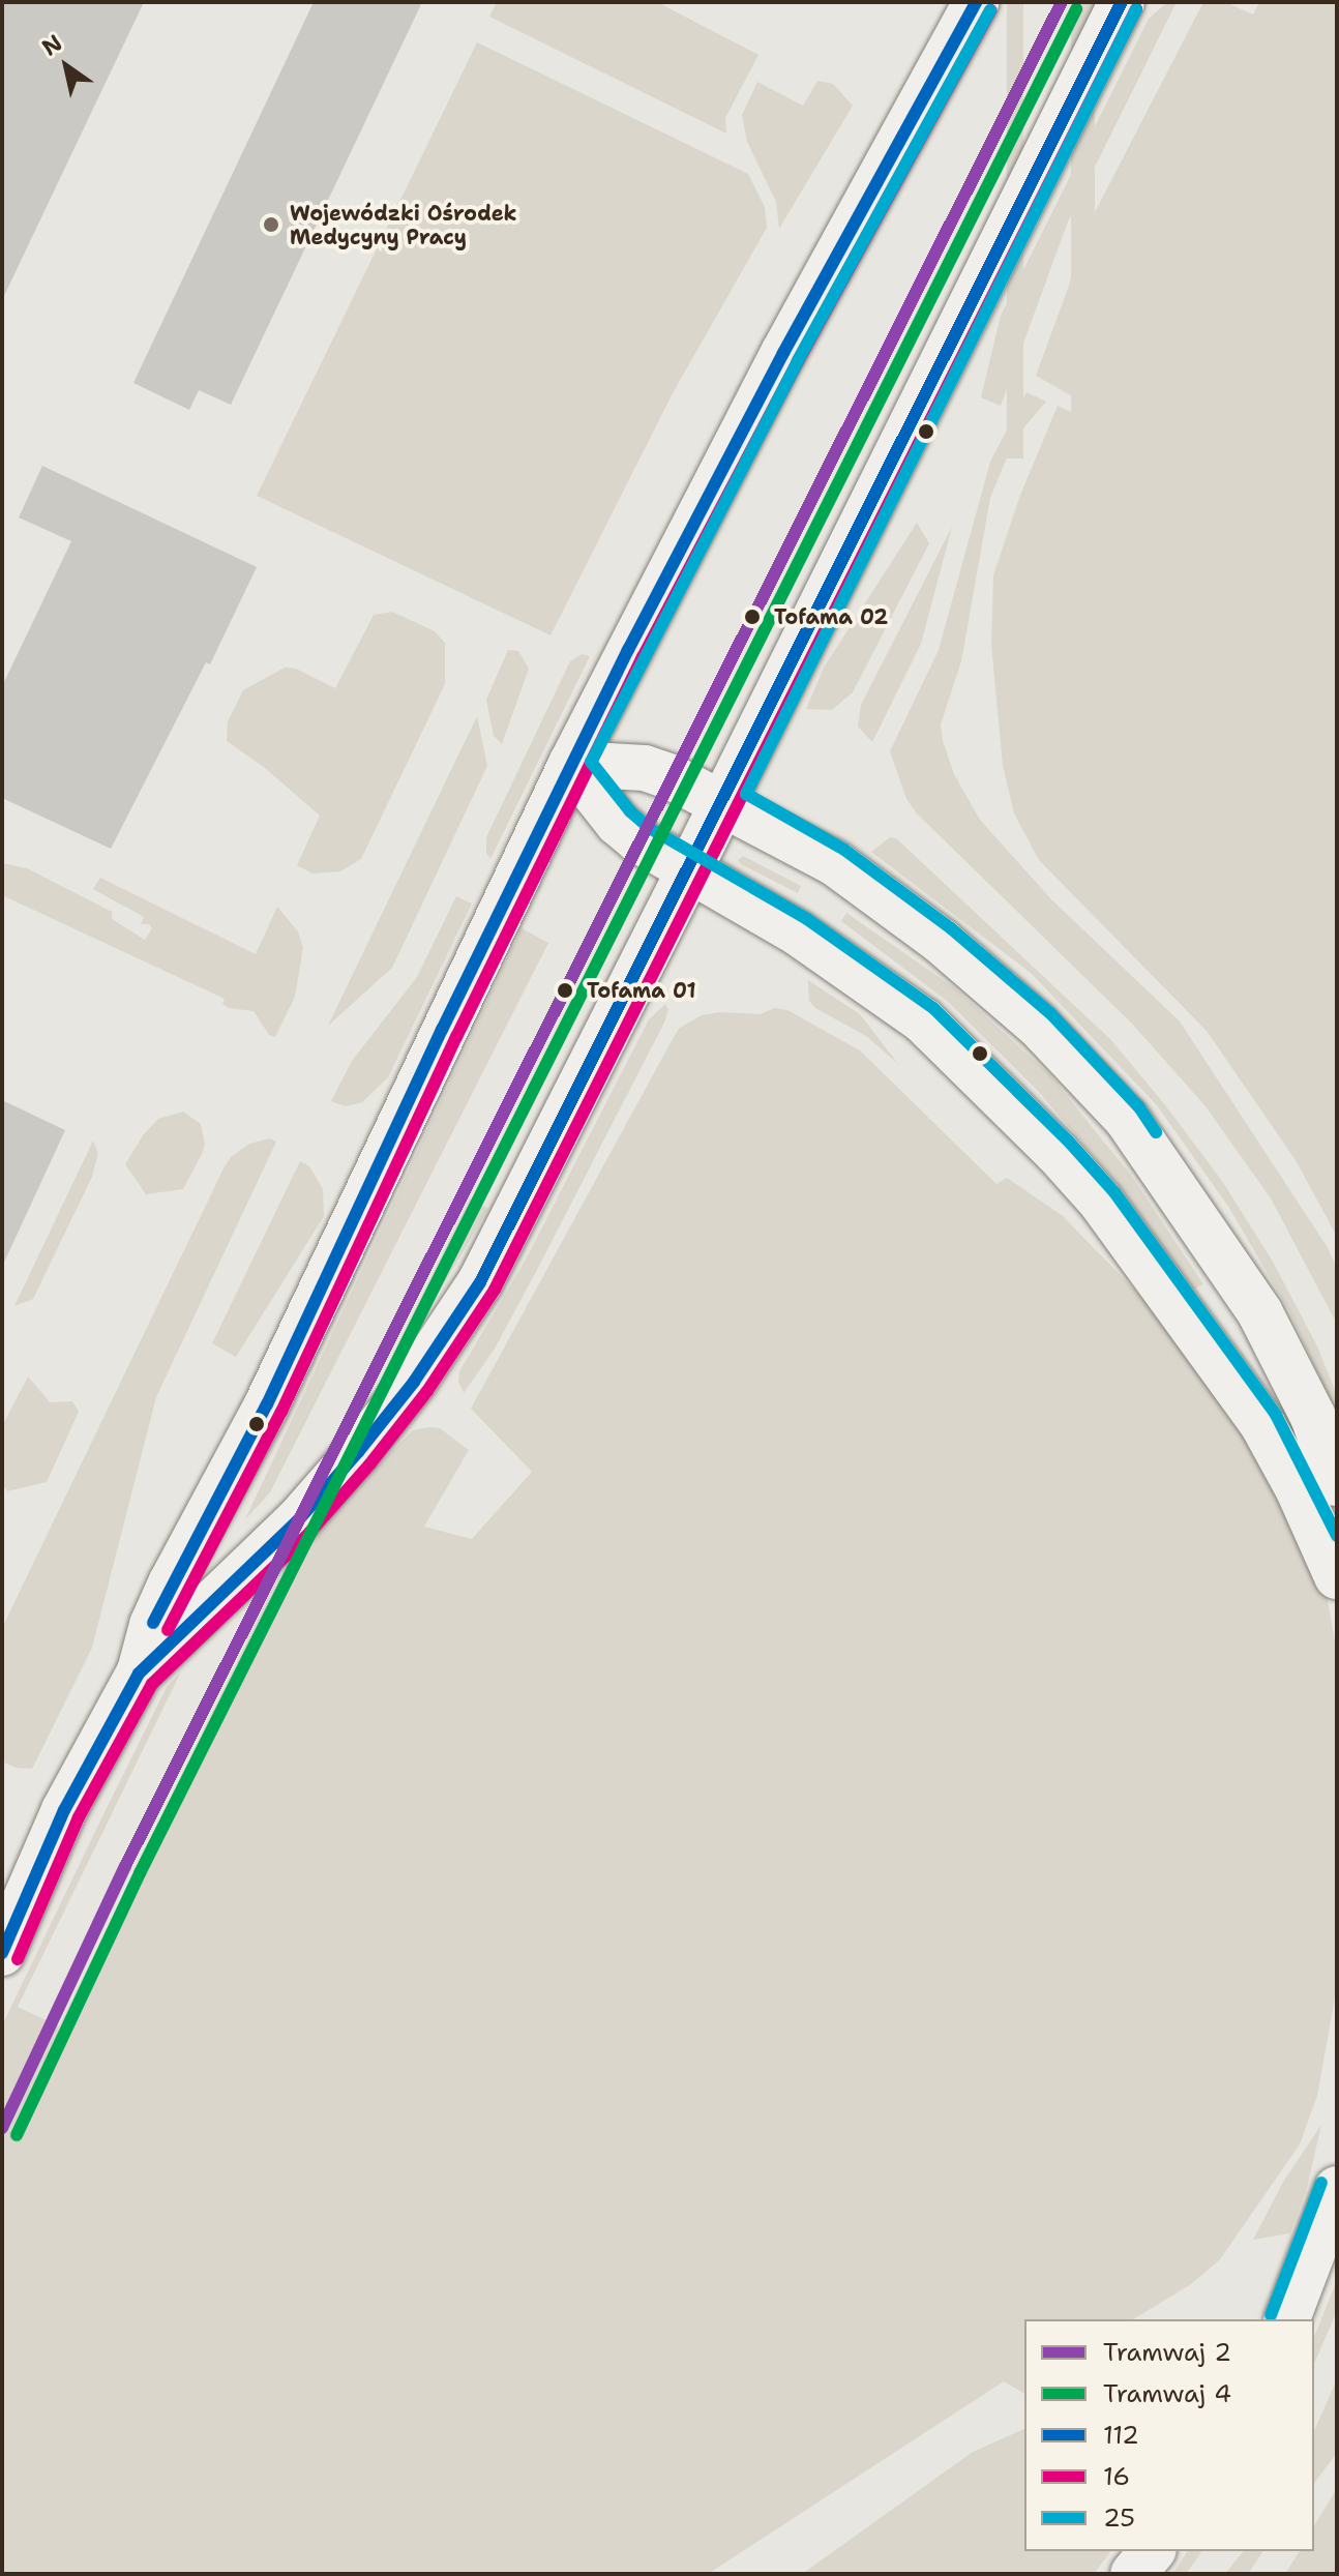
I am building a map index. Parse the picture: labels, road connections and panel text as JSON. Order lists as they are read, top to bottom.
{
  "places": ["Wojewódzki Ośrodek Medycyny Pracy", "Tofama 02", "Tofama 01"],
  "lines": [
    "tram line 2",
    "transit line 112",
    "tram line 4",
    "transit line 16",
    "transit line 25"
  ],
  "legend": [
    "Tramwaj 2",
    "Tramwaj 4",
    "112",
    "16",
    "25"
  ],
  "north": "top left"
}
